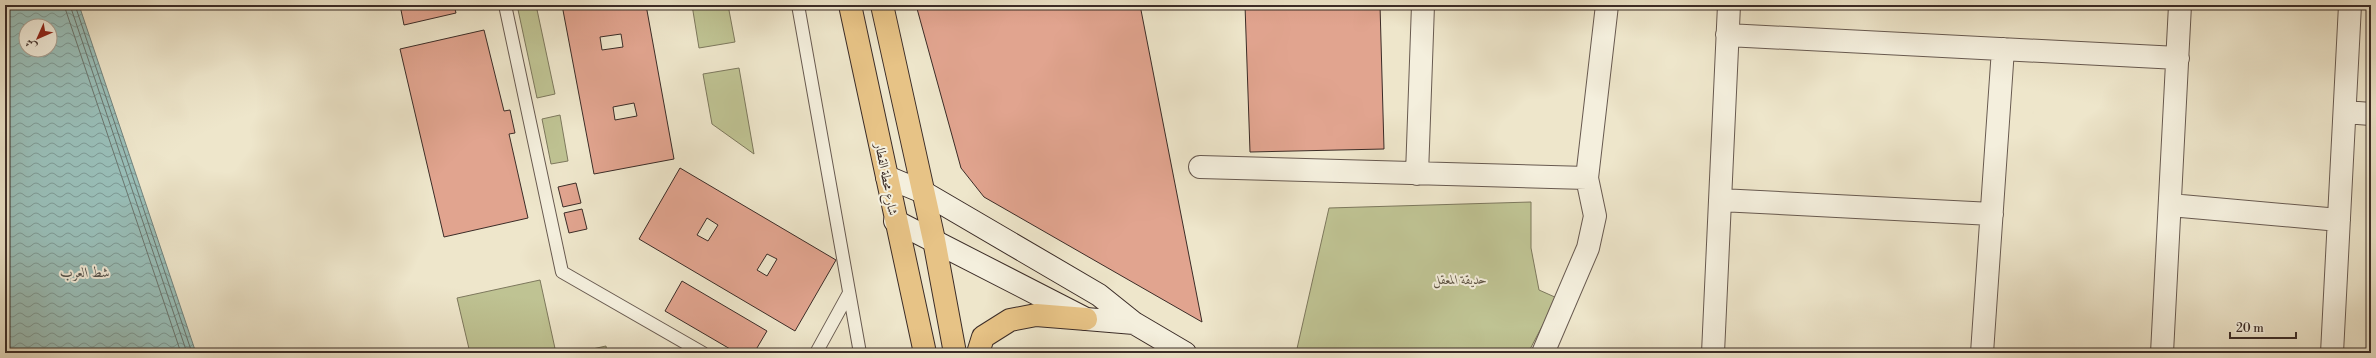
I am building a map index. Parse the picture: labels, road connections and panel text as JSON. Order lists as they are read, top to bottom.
{
  "streets": {
    "main road": ["شارع محطة القطار"]
  },
  "water": ["شط العرب"],
  "parks": ["حديقة المعقل"],
  "scale_bar": "20 m",
  "north": "bottom left"
}
